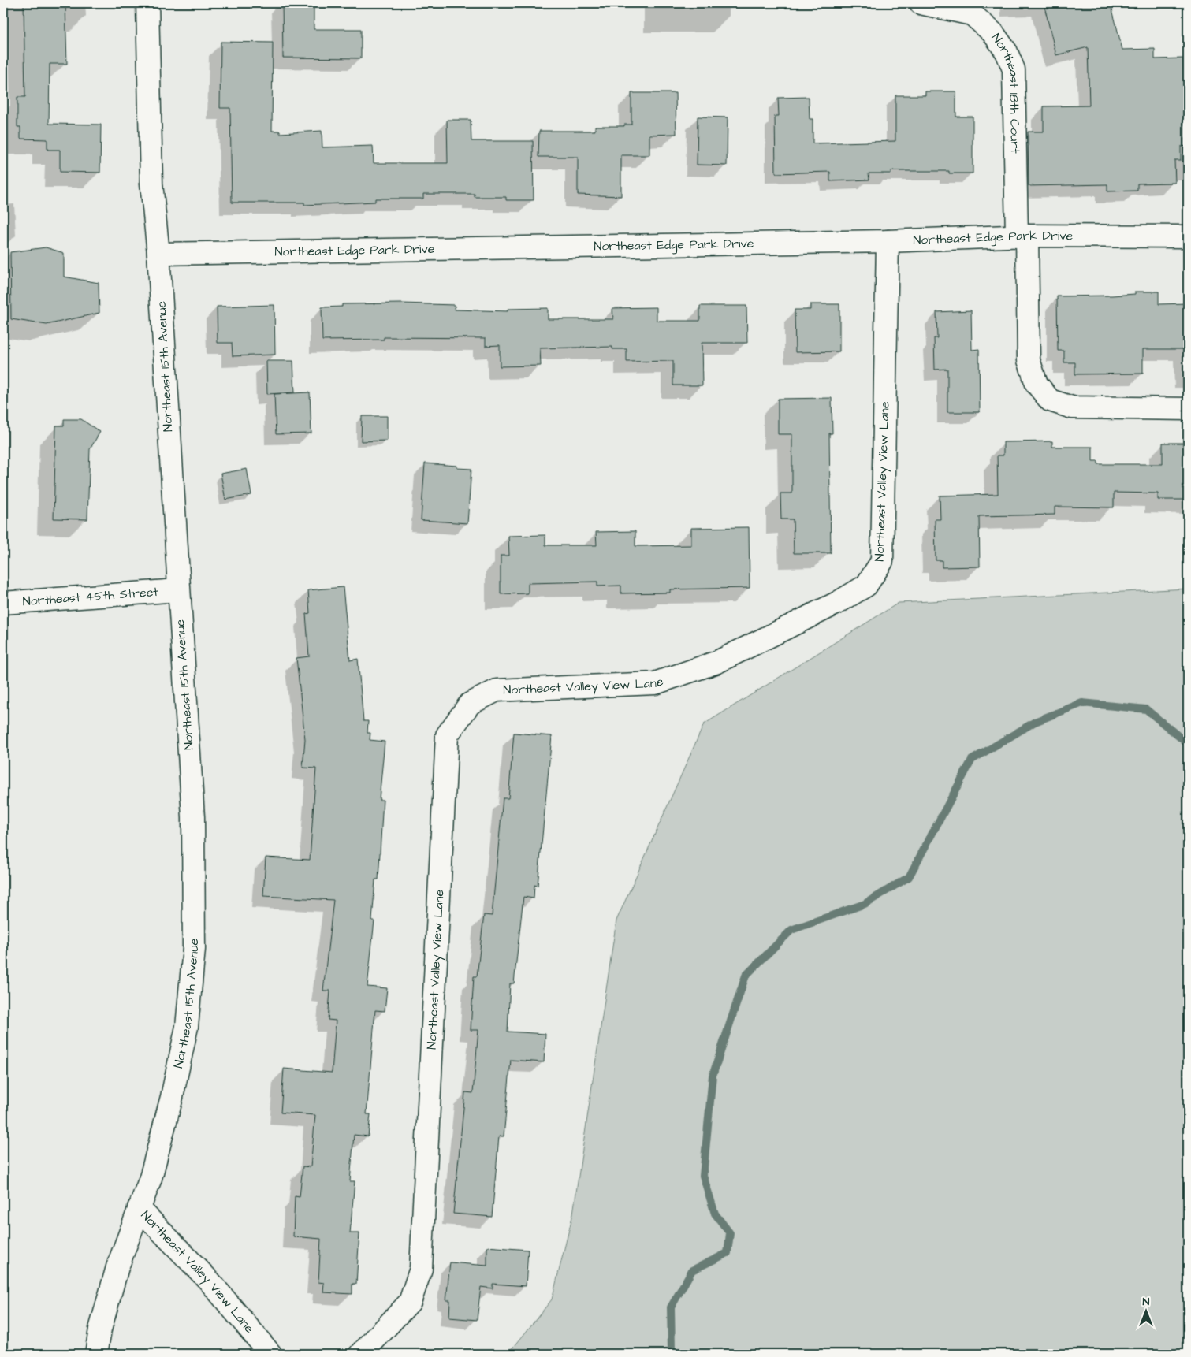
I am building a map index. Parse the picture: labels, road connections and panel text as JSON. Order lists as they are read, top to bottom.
{
  "streets": {
    "street": [
      "Northeast 18th Court",
      "Northeast Edge Park Drive",
      "Northeast 15th Avenue",
      "Northeast Valley View Lane",
      "Northeast 45th Street"
    ]
  },
  "crossings": [
    ["Northeast 18th Court", "Northeast Edge Park Drive"],
    ["Northeast Edge Park Drive", "Northeast 15th Avenue"],
    ["Northeast Edge Park Drive", "Northeast Valley View Lane"],
    ["Northeast 15th Avenue", "Northeast Valley View Lane"],
    ["Northeast 15th Avenue", "Northeast 45th Street"]
  ],
  "north": "top"
}
